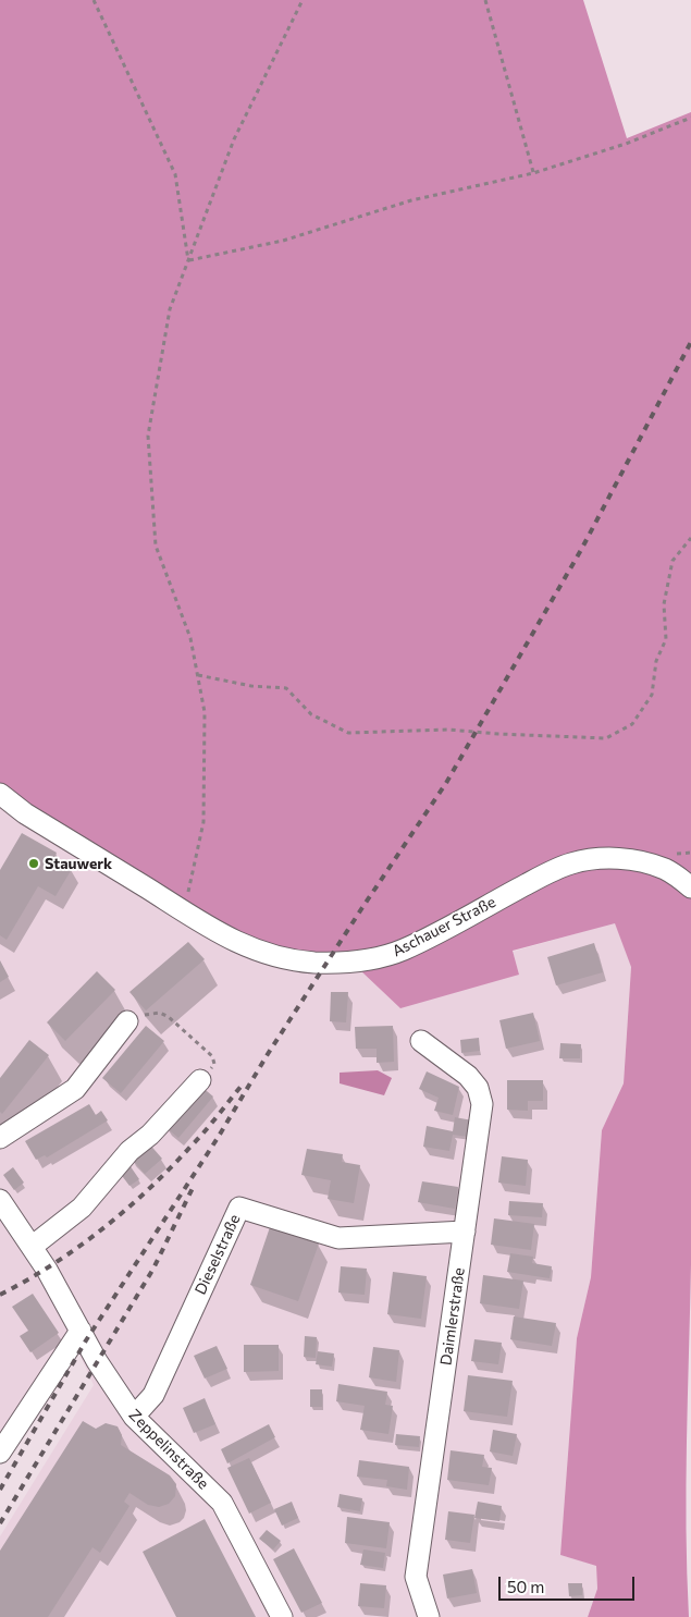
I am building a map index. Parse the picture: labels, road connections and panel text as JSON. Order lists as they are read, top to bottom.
{
  "streets": {
    "street": [
      "Aschauer Straße",
      "Dieselstraße",
      "Daimlerstraße",
      "Zeppelinstraße"
    ]
  },
  "crossings": [
    ["Dieselstraße", "Daimlerstraße"],
    ["Dieselstraße", "Zeppelinstraße"]
  ],
  "places": ["Stauwerk"],
  "scale_bar": "50 m"
}
